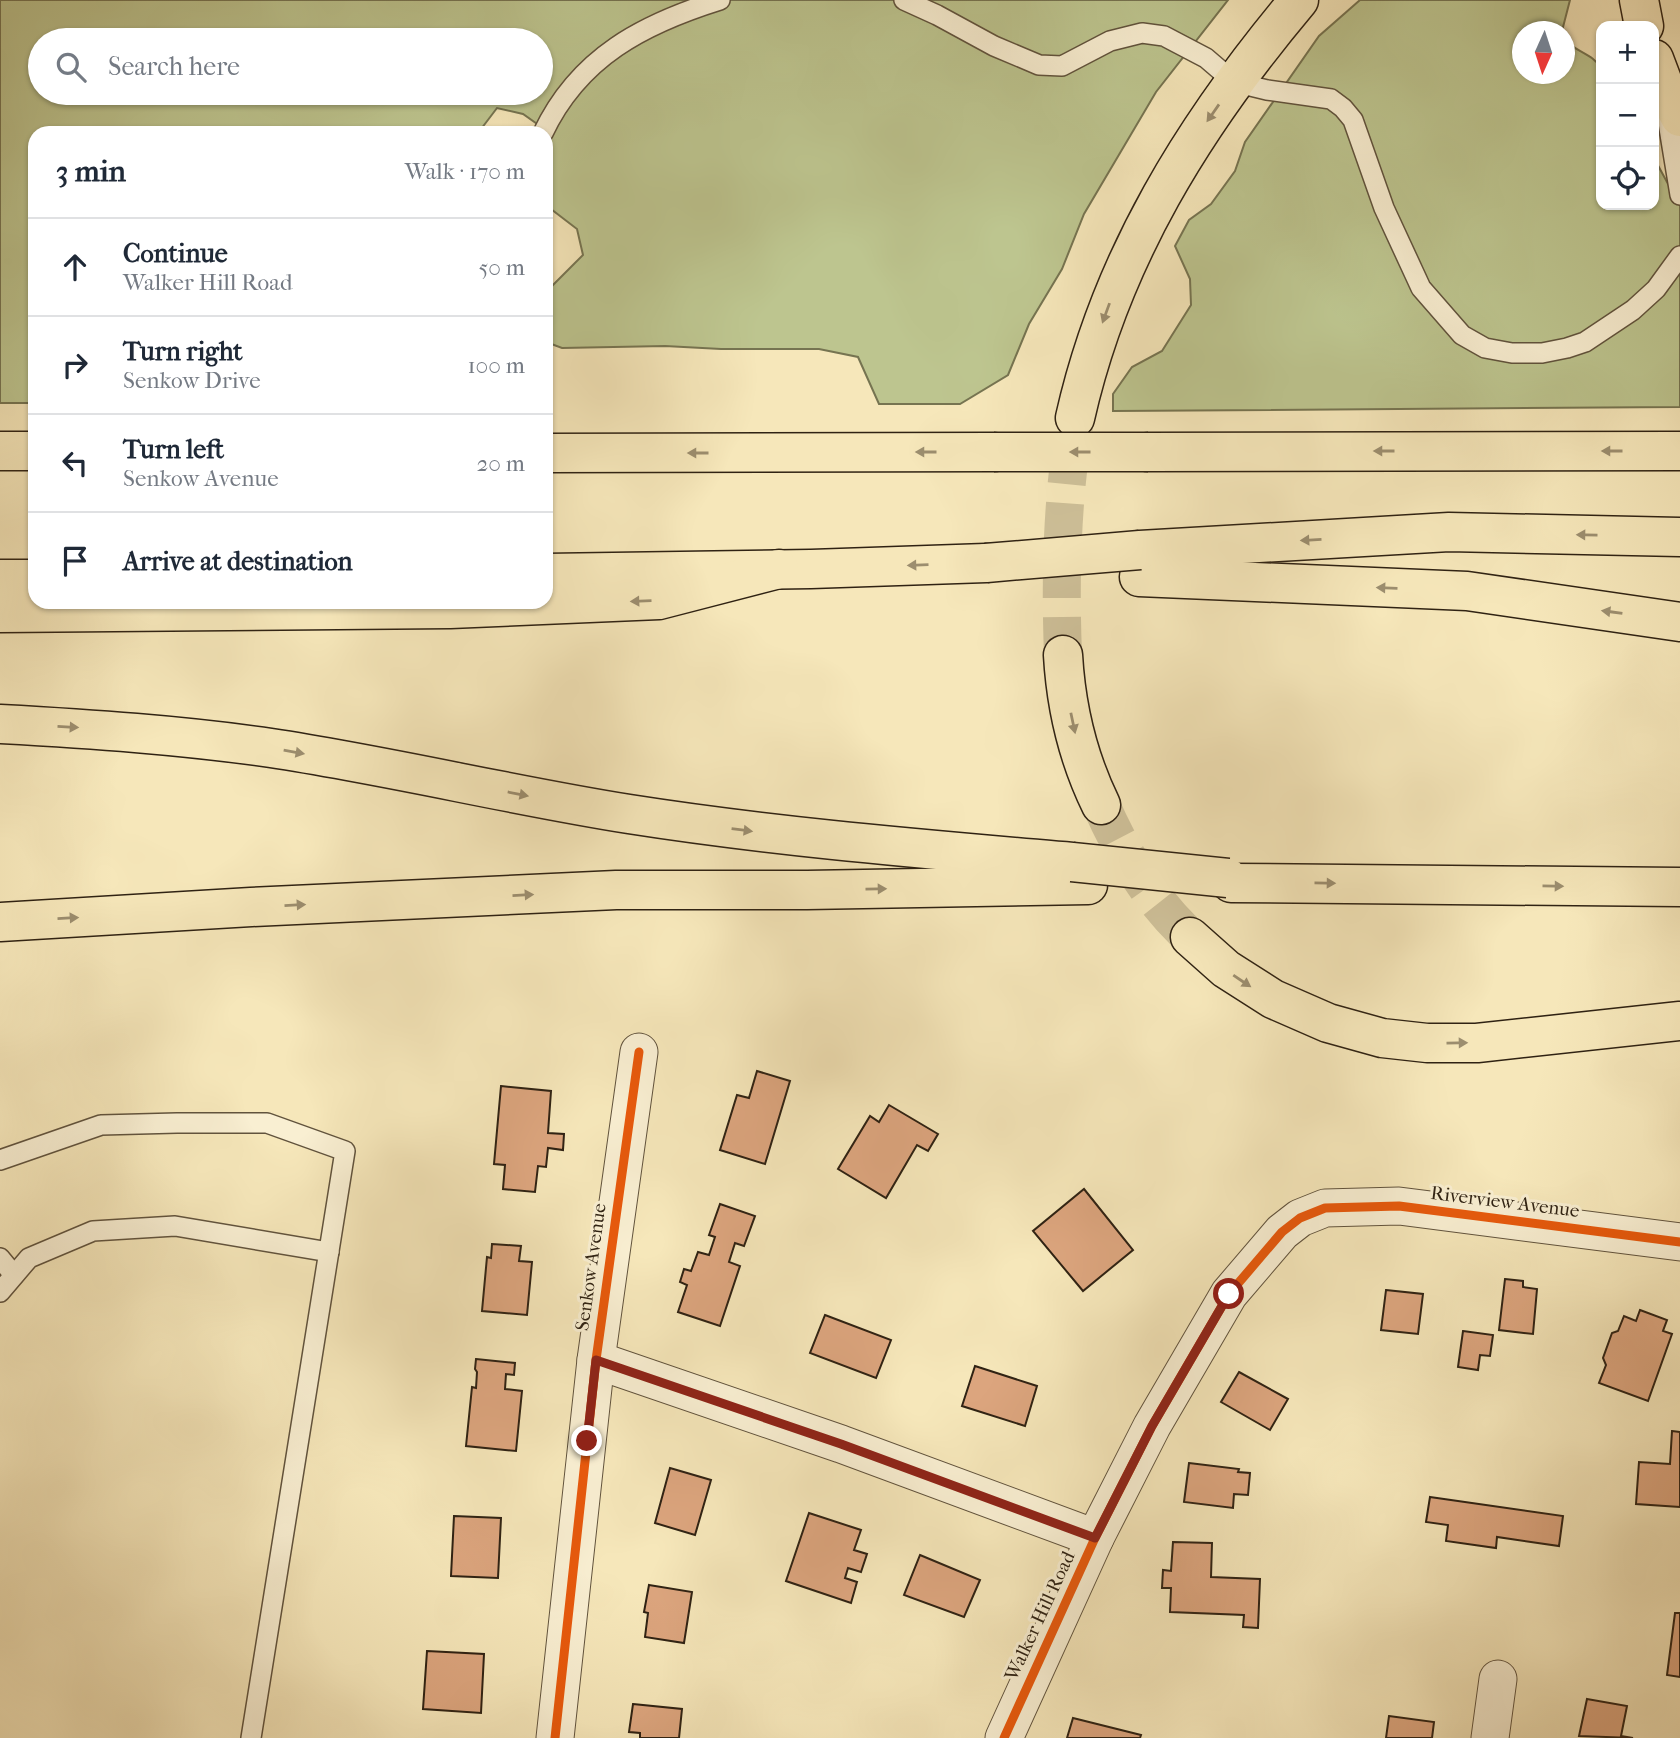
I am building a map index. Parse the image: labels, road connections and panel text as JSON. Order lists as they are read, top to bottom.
{
  "streets": {
    "street": ["Riverview Avenue", "Senkow Avenue", "Walker Hill Road"]
  },
  "crossings": [
    ["Riverview Avenue", "Walker Hill Road"]
  ],
  "north": "bottom",
  "page": {
    "map_buttons": ["+", "−"],
    "search": "Search here",
    "heading": ["3 min", "Walk · 170 m"],
    "list": [
      ["Continue", "Walker Hill Road", "50 m"],
      ["Turn right", "Senkow Drive", "100 m"],
      ["Turn left", "Senkow Avenue", "20 m"],
      "Arrive at destination"
    ]
  }
}
